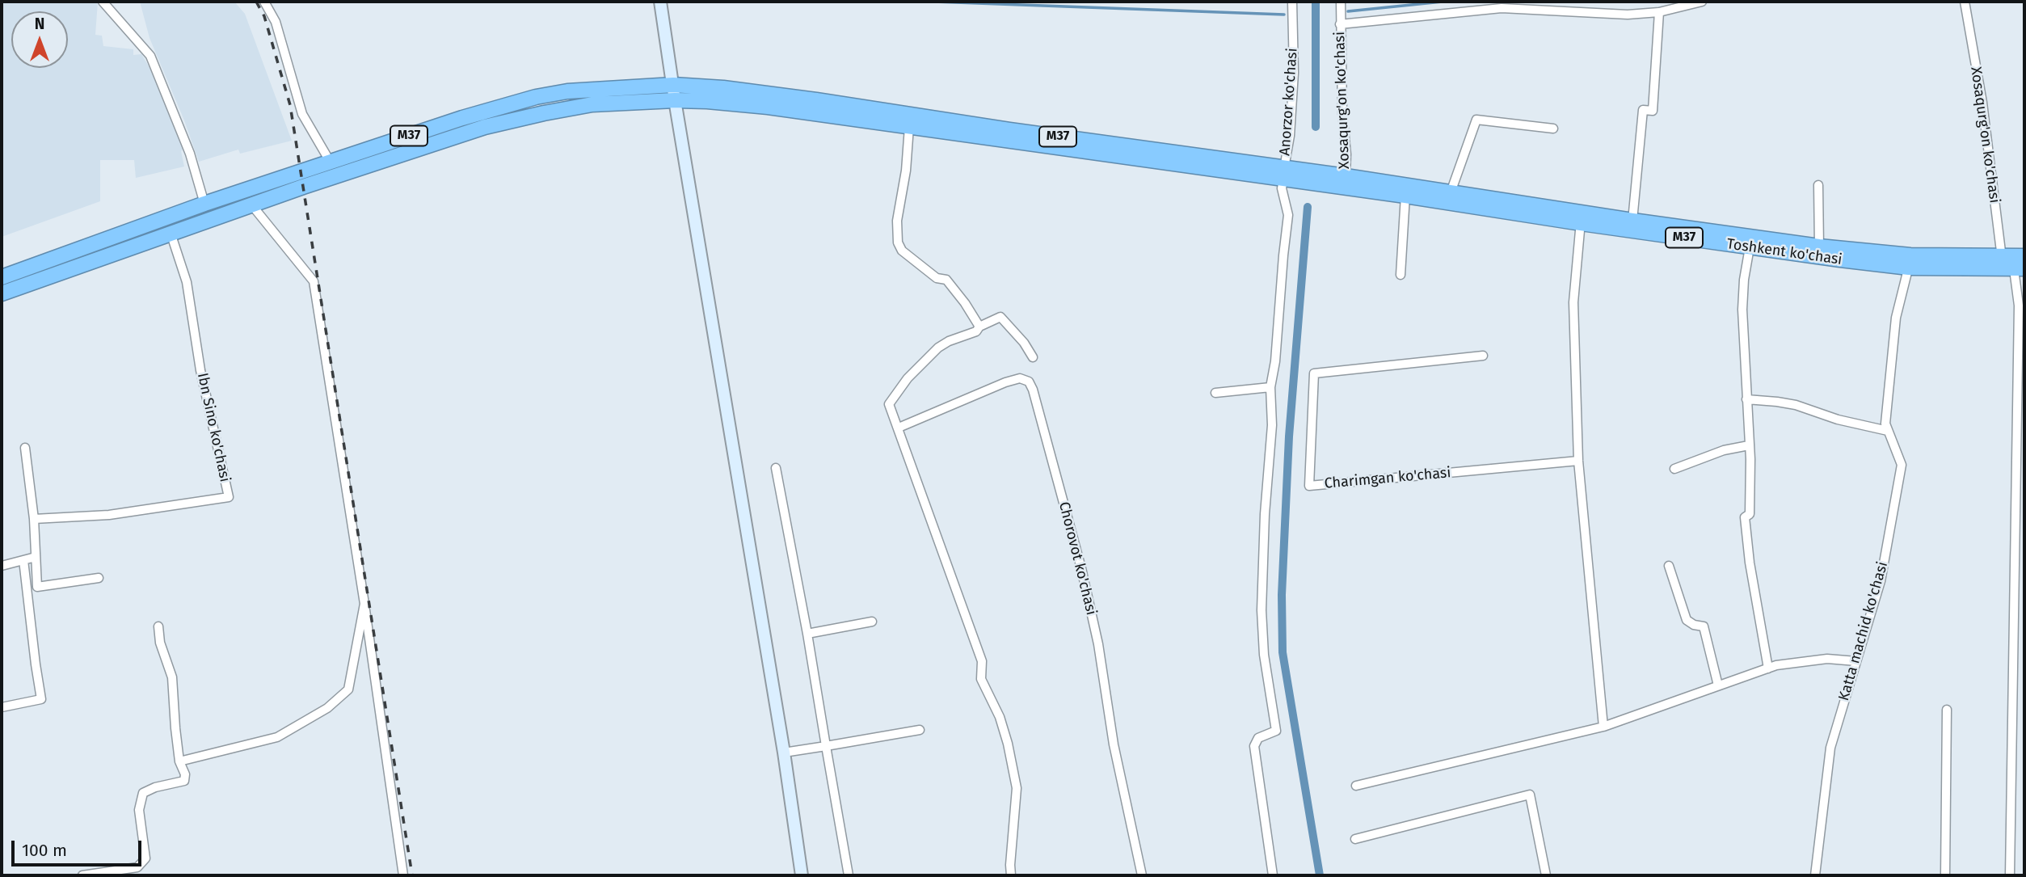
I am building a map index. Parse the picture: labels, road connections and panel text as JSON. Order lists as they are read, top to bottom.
{
  "streets": {
    "highway": ["M37", "Toshkent ko'chasi"],
    "street": [
      "Xosaqurg'on ko'chasi",
      "Anorzor ko'chasi",
      "Ibn Sino ko'chasi",
      "Charimgan ko'chasi",
      "Chorovot ko'chasi",
      "Katta machid ko'chasi"
    ]
  },
  "crossings": [
    ["Xosaqurg'on ko'chasi", "M37"],
    ["Xosaqurg'on ko'chasi", "Toshkent ko'chasi"],
    ["Anorzor ko'chasi", "M37"],
    ["M37", "Toshkent ko'chasi"],
    ["M37", "Ibn Sino ko'chasi"],
    ["Toshkent ko'chasi", "Katta machid ko'chasi"]
  ],
  "scale_bar": "100 m",
  "north": "top"
}
